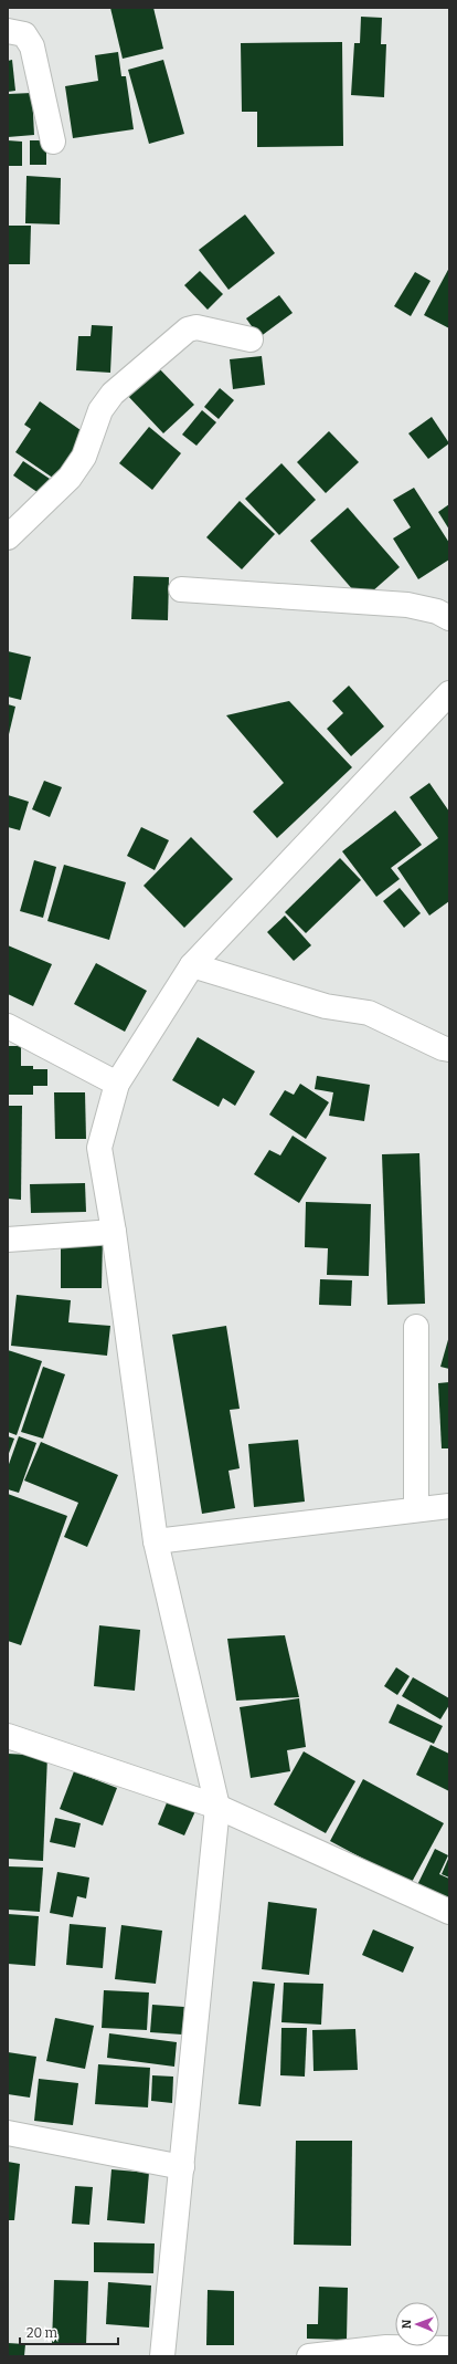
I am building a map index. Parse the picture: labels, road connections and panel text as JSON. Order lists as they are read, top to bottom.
{
  "scale_bar": "20 m",
  "north": "left"
}
